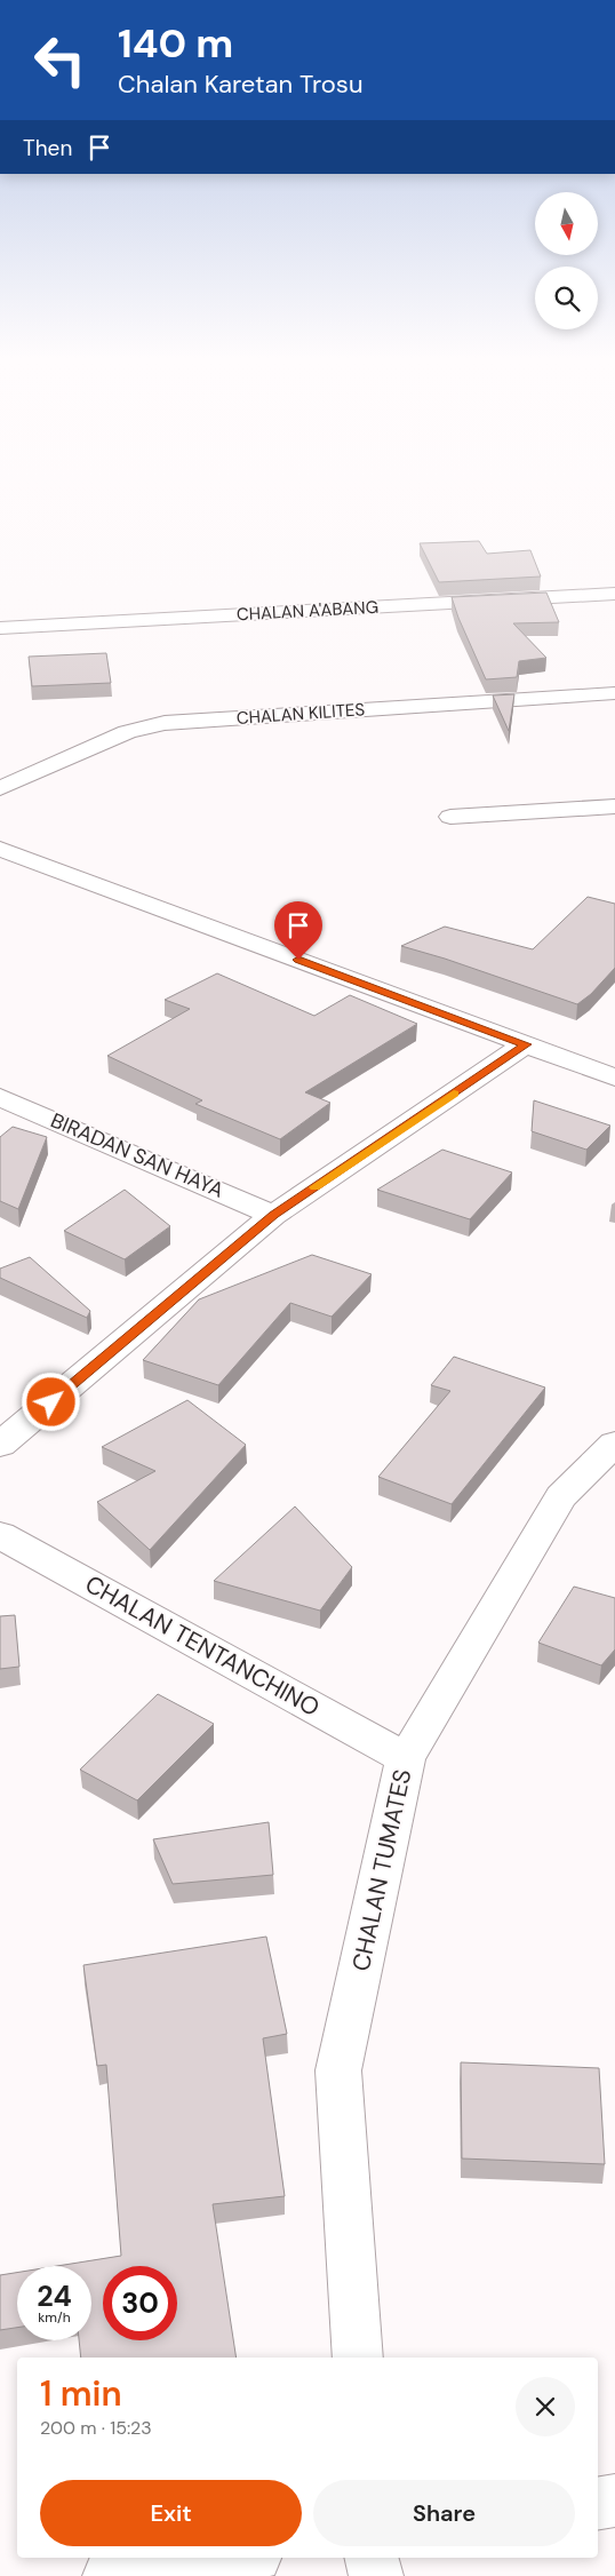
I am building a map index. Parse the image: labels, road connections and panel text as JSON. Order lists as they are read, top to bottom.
{
  "streets": {
    "street": [
      "CHALAN A'ABANG",
      "CHALAN KILITES",
      "BIRADAN SAN HAYA",
      "CHALAN TENTANCHINO",
      "CHALAN TUMATES"
    ]
  },
  "crossings": [
    ["CHALAN TENTANCHINO", "CHALAN TUMATES"]
  ],
  "north": "bottom",
  "page": {
    "turn": ["140 m", "Chalan Karetan Trosu"],
    "then": "Then",
    "speed": "24 km/h",
    "limit": "30",
    "heading": ["1 min", "200 m · 15:23"],
    "buttons": ["Exit", "Share"]
  }
}
